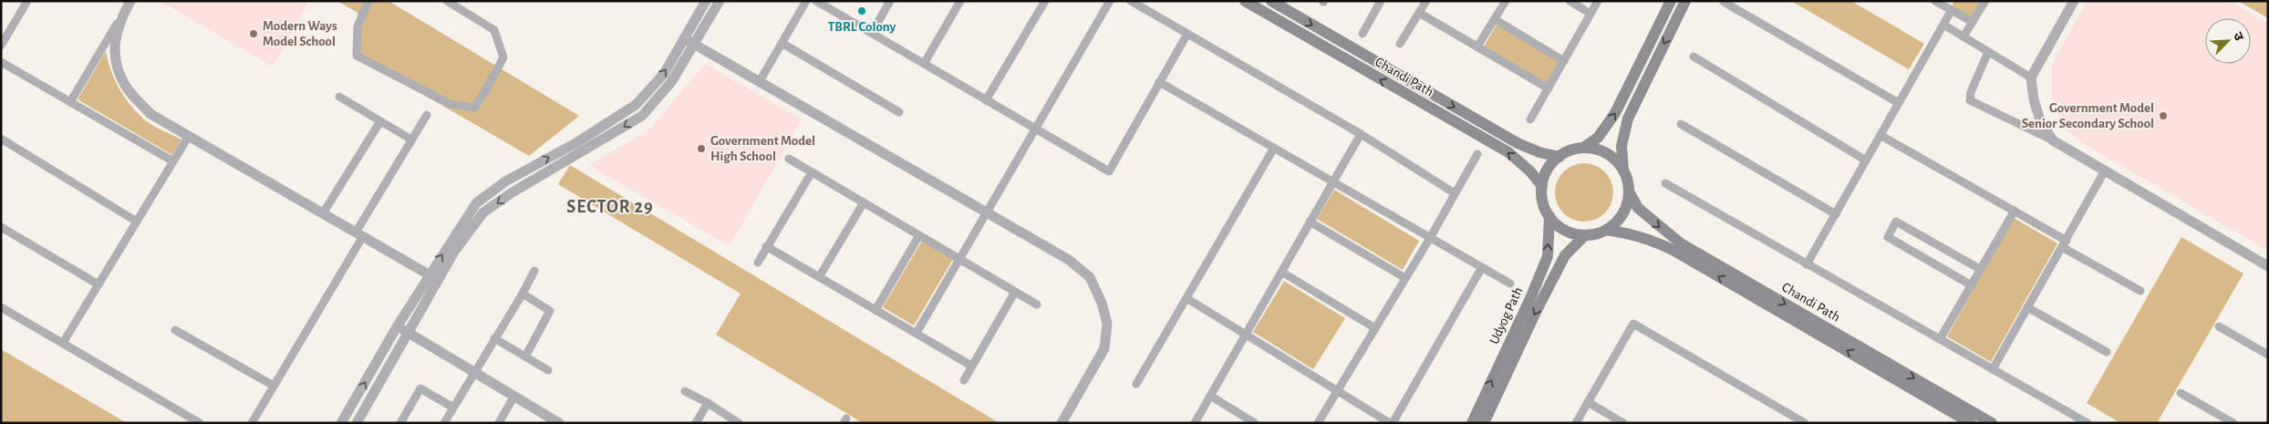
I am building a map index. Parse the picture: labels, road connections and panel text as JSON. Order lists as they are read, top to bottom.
{
  "streets": {
    "main road": ["Chandi Path", "Udyog Path"]
  },
  "crossings": [
    ["Chandi Path", "Udyog Path"]
  ],
  "districts": ["SECTOR 29"],
  "places": [
    "TBRL Colony",
    "Modern Ways Model School",
    "Government Model Senior Secondary School",
    "Government Model High School"
  ],
  "north": "top right"
}
